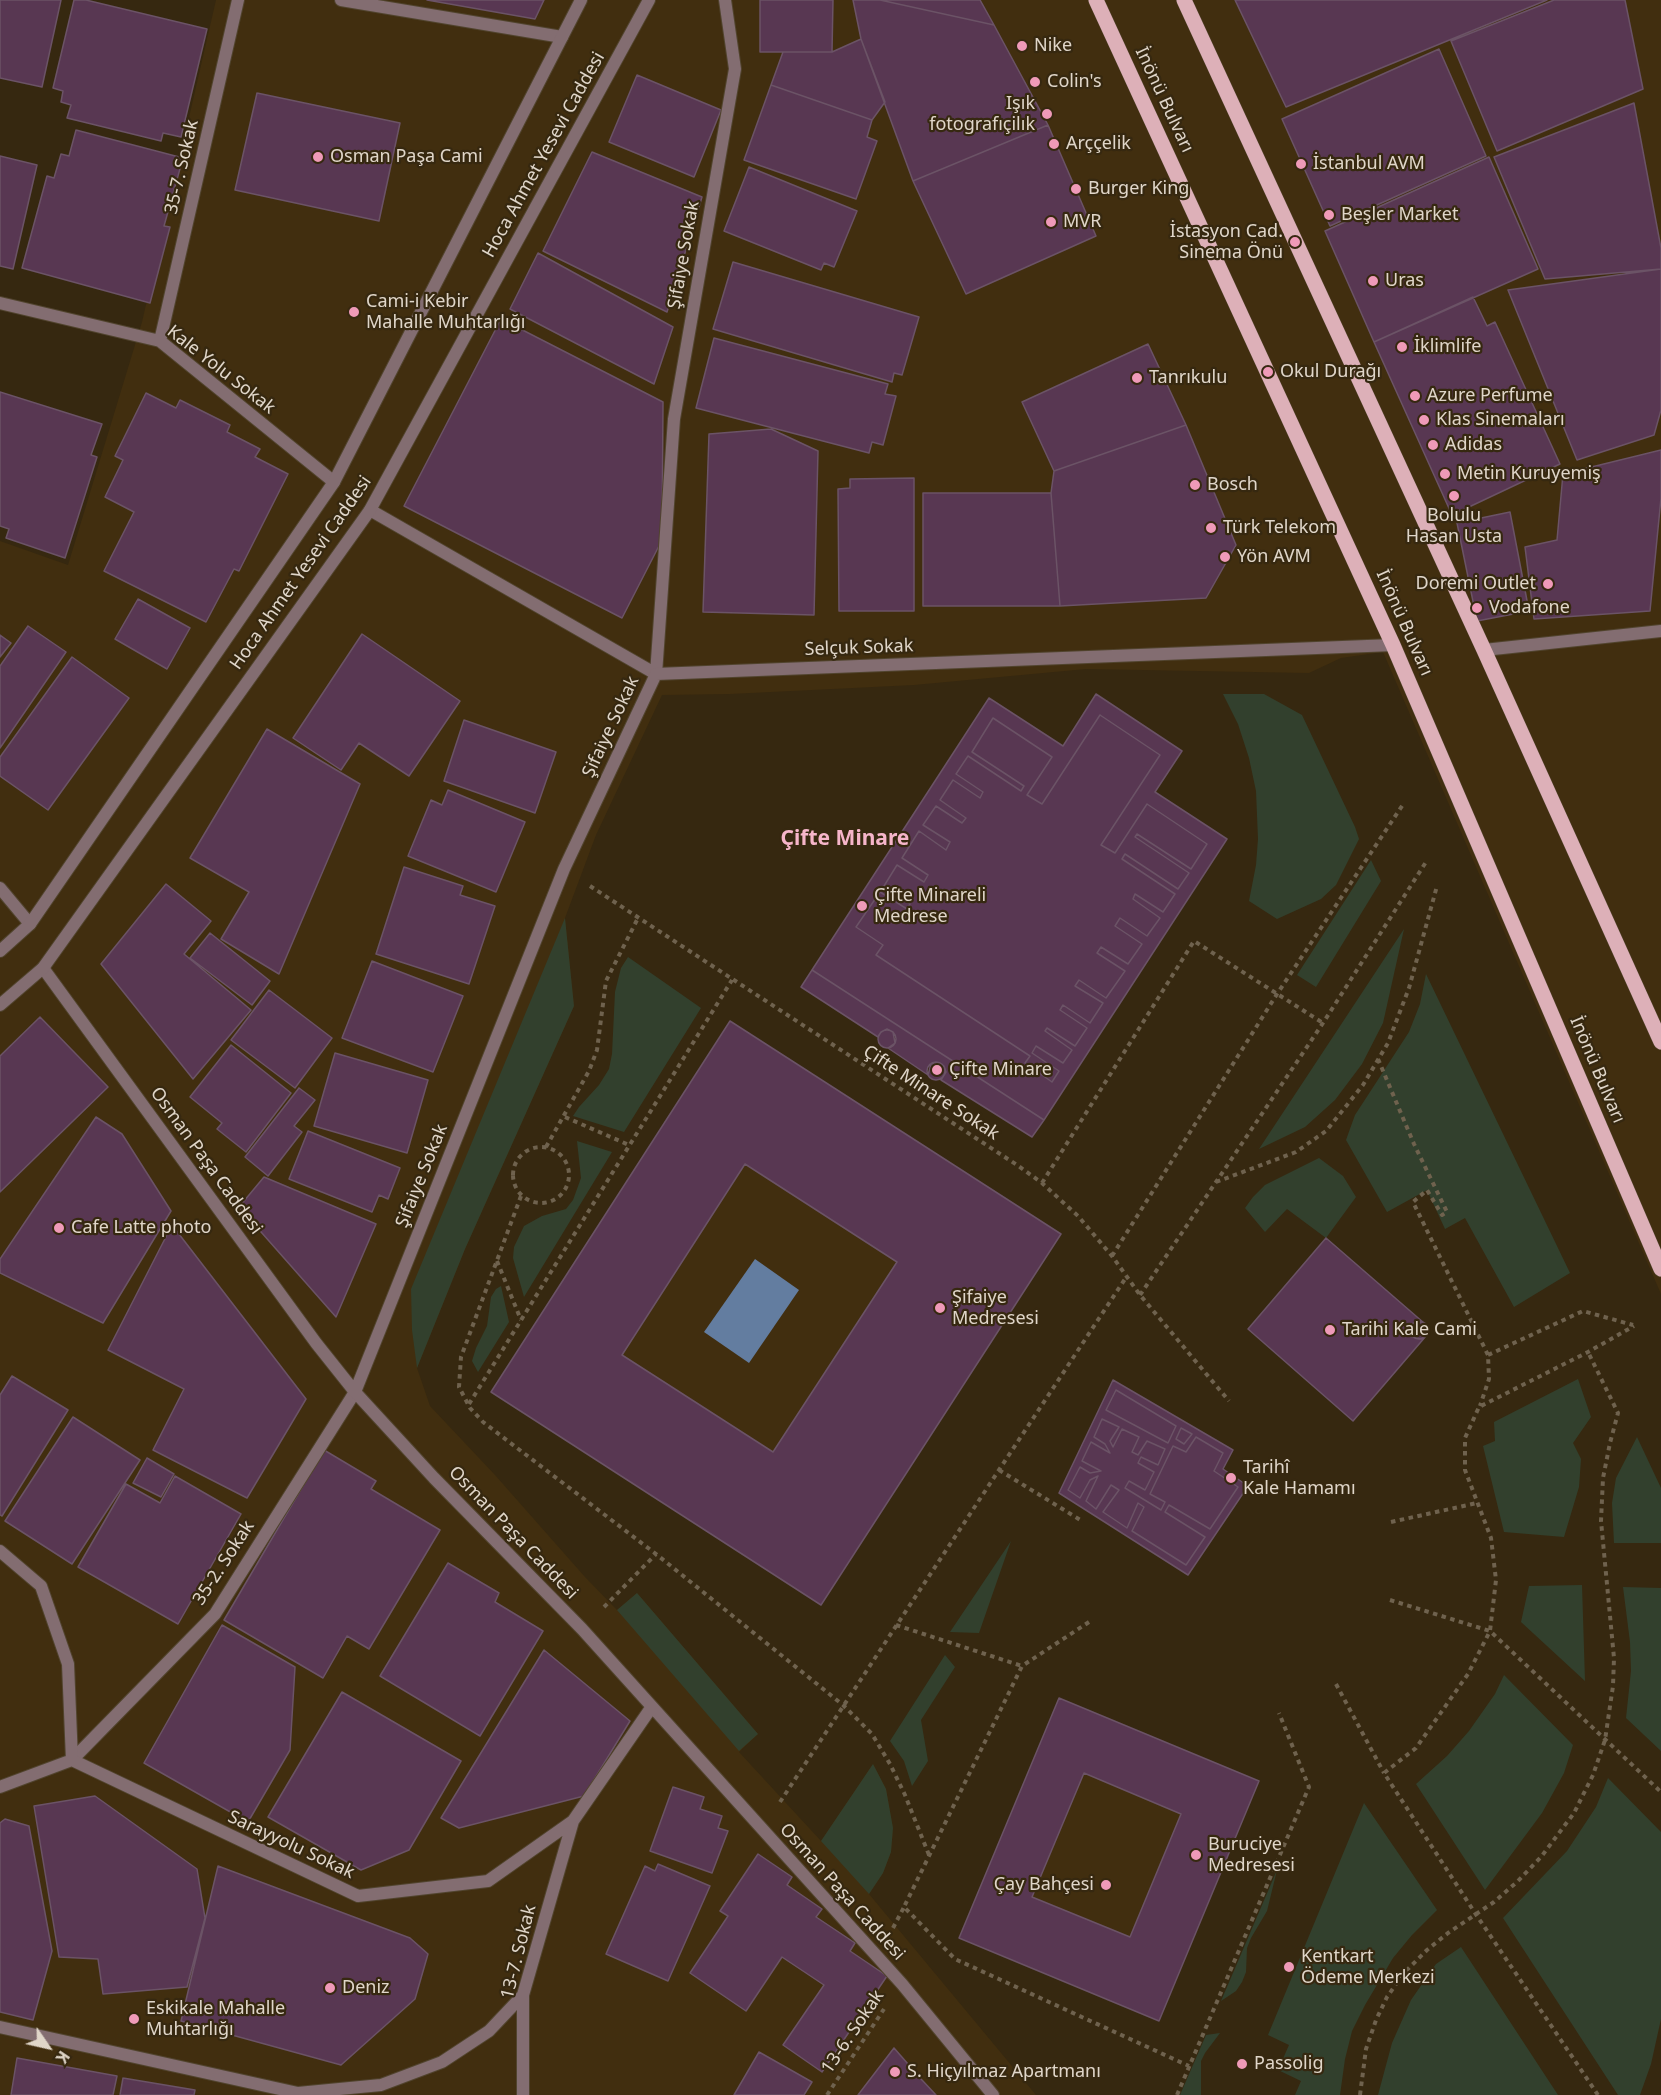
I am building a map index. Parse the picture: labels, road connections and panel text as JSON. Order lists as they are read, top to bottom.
{
  "streets": {
    "main road": ["İnönü Bulvarı"],
    "street": [
      "Hoca Ahmet Yesevi Caddesi",
      "35-7. Sokak",
      "Şifaiye Sokak",
      "Kale Yolu Sokak",
      "Selçuk Sokak",
      "Osman Paşa Caddesi",
      "35-2. Sokak",
      "Sarayyolu Sokak",
      "13-7. Sokak"
    ],
    "path": ["Çifte Minare Sokak", "13-6. Sokak"]
  },
  "crossings": [
    ["İnönü Bulvarı", "Selçuk Sokak"],
    ["Hoca Ahmet Yesevi Caddesi", "Kale Yolu Sokak"],
    ["Hoca Ahmet Yesevi Caddesi", "Osman Paşa Caddesi"],
    ["35-7. Sokak", "Kale Yolu Sokak"],
    ["Şifaiye Sokak", "Selçuk Sokak"],
    ["Şifaiye Sokak", "Çifte Minare Sokak"],
    ["Şifaiye Sokak", "Osman Paşa Caddesi"],
    ["Şifaiye Sokak", "35-2. Sokak"],
    ["Osman Paşa Caddesi", "35-2. Sokak"],
    ["Osman Paşa Caddesi", "Sarayyolu Sokak"],
    ["Osman Paşa Caddesi", "13-6. Sokak"],
    ["35-2. Sokak", "Sarayyolu Sokak"],
    ["Sarayyolu Sokak", "13-7. Sokak"]
  ],
  "districts": ["Çifte Minare"],
  "places": [
    "Nike",
    "Colin's",
    "Işık fotografıçilık",
    "Arççelik",
    "Osman Paşa Cami",
    "İstanbul AVM",
    "Burger King",
    "Beşler Market",
    "MVR",
    "İstasyon Cad. Sinema Önü",
    "Uras",
    "Cami-i Kebir Mahalle Muhtarlığı",
    "İklimlife",
    "Okul Durağı",
    "Tanrıkulu",
    "Azure Perfume",
    "Klas Sinemaları",
    "Adidas",
    "Metin Kuruyemiş",
    "Bosch",
    "Bolulu Hasan Usta",
    "Türk Telekom",
    "Yön AVM",
    "Doremi Outlet",
    "Vodafone",
    "Çifte Minareli Medrese",
    "Çifte Minare",
    "Cafe Latte photo",
    "Şifaiye Medresesi",
    "Tarihi Kale Cami",
    "Tarihî Kale Hamamı",
    "Buruciye Medresesi",
    "Çay Bahçesi",
    "Kentkart Ödeme Merkezi",
    "Deniz",
    "Eskikale Mahalle Muhtarlığı",
    "Passolig",
    "S. Hiçyılmaz Apartmanı"
  ],
  "north": "bottom right"
}
